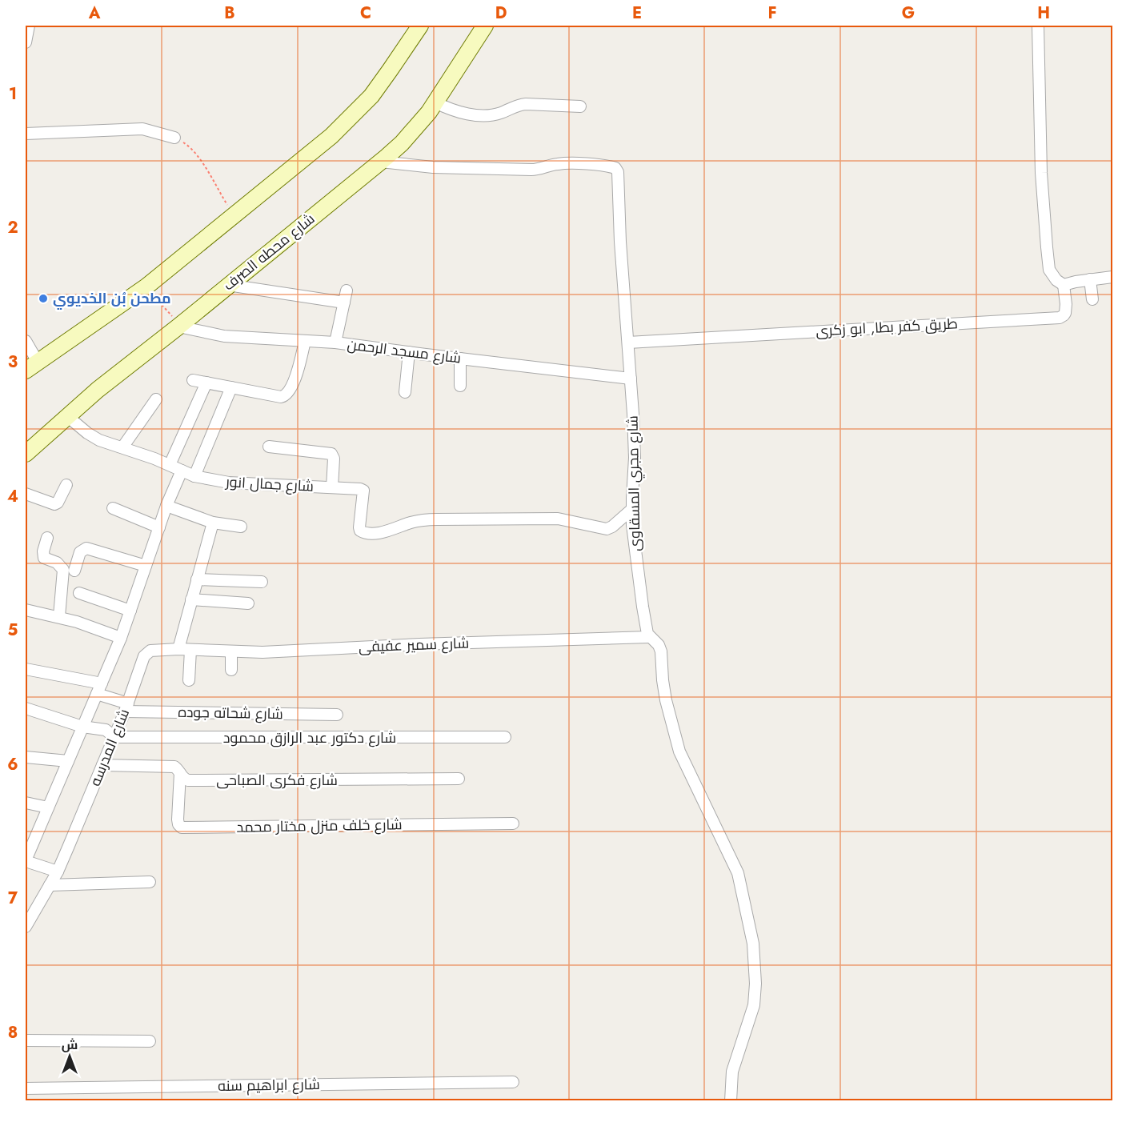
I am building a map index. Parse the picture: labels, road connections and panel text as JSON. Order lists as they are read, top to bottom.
{
  "streets": {
    "street": [
      "شارع محطه الصرف",
      "طريق كفر بطا, ابو زكرى",
      "شارع مسجد الرحمن",
      "شارع مجري المسقاوى",
      "شارع جمال انور",
      "شارع سمير عفيفى",
      "شارع شحاته جوده",
      "شارع دكتور عبد الرازق محمود",
      "شارع المدرسه",
      "شارع فكرى الصباحى",
      "شارع خلف منزل مختار محمد",
      "شارع ابراهيم سنه"
    ]
  },
  "crossings": [
    ["شارع محطه الصرف", "شارع مسجد الرحمن"],
    ["شارع محطه الصرف", "شارع مجري المسقاوى"],
    ["شارع محطه الصرف", "شارع جمال انور"],
    ["طريق كفر بطا, ابو زكرى", "شارع مجري المسقاوى"],
    ["شارع مسجد الرحمن", "شارع مجري المسقاوى"],
    ["شارع مجري المسقاوى", "شارع جمال انور"],
    ["شارع مجري المسقاوى", "شارع سمير عفيفى"],
    ["شارع سمير عفيفى", "شارع المدرسه"],
    ["شارع شحاته جوده", "شارع المدرسه"],
    ["شارع دكتور عبد الرازق محمود", "شارع المدرسه"],
    ["شارع المدرسه", "شارع فكرى الصباحى"],
    ["شارع فكرى الصباحى", "شارع خلف منزل مختار محمد"]
  ],
  "places": ["مطحن بُن الخديوي"],
  "north": "top",
  "grid": {
    "columns": [
      "A",
      "B",
      "C",
      "D",
      "E",
      "F",
      "G",
      "H"
    ],
    "rows": [
      "1",
      "2",
      "3",
      "4",
      "5",
      "6",
      "7",
      "8"
    ]
  }
}
